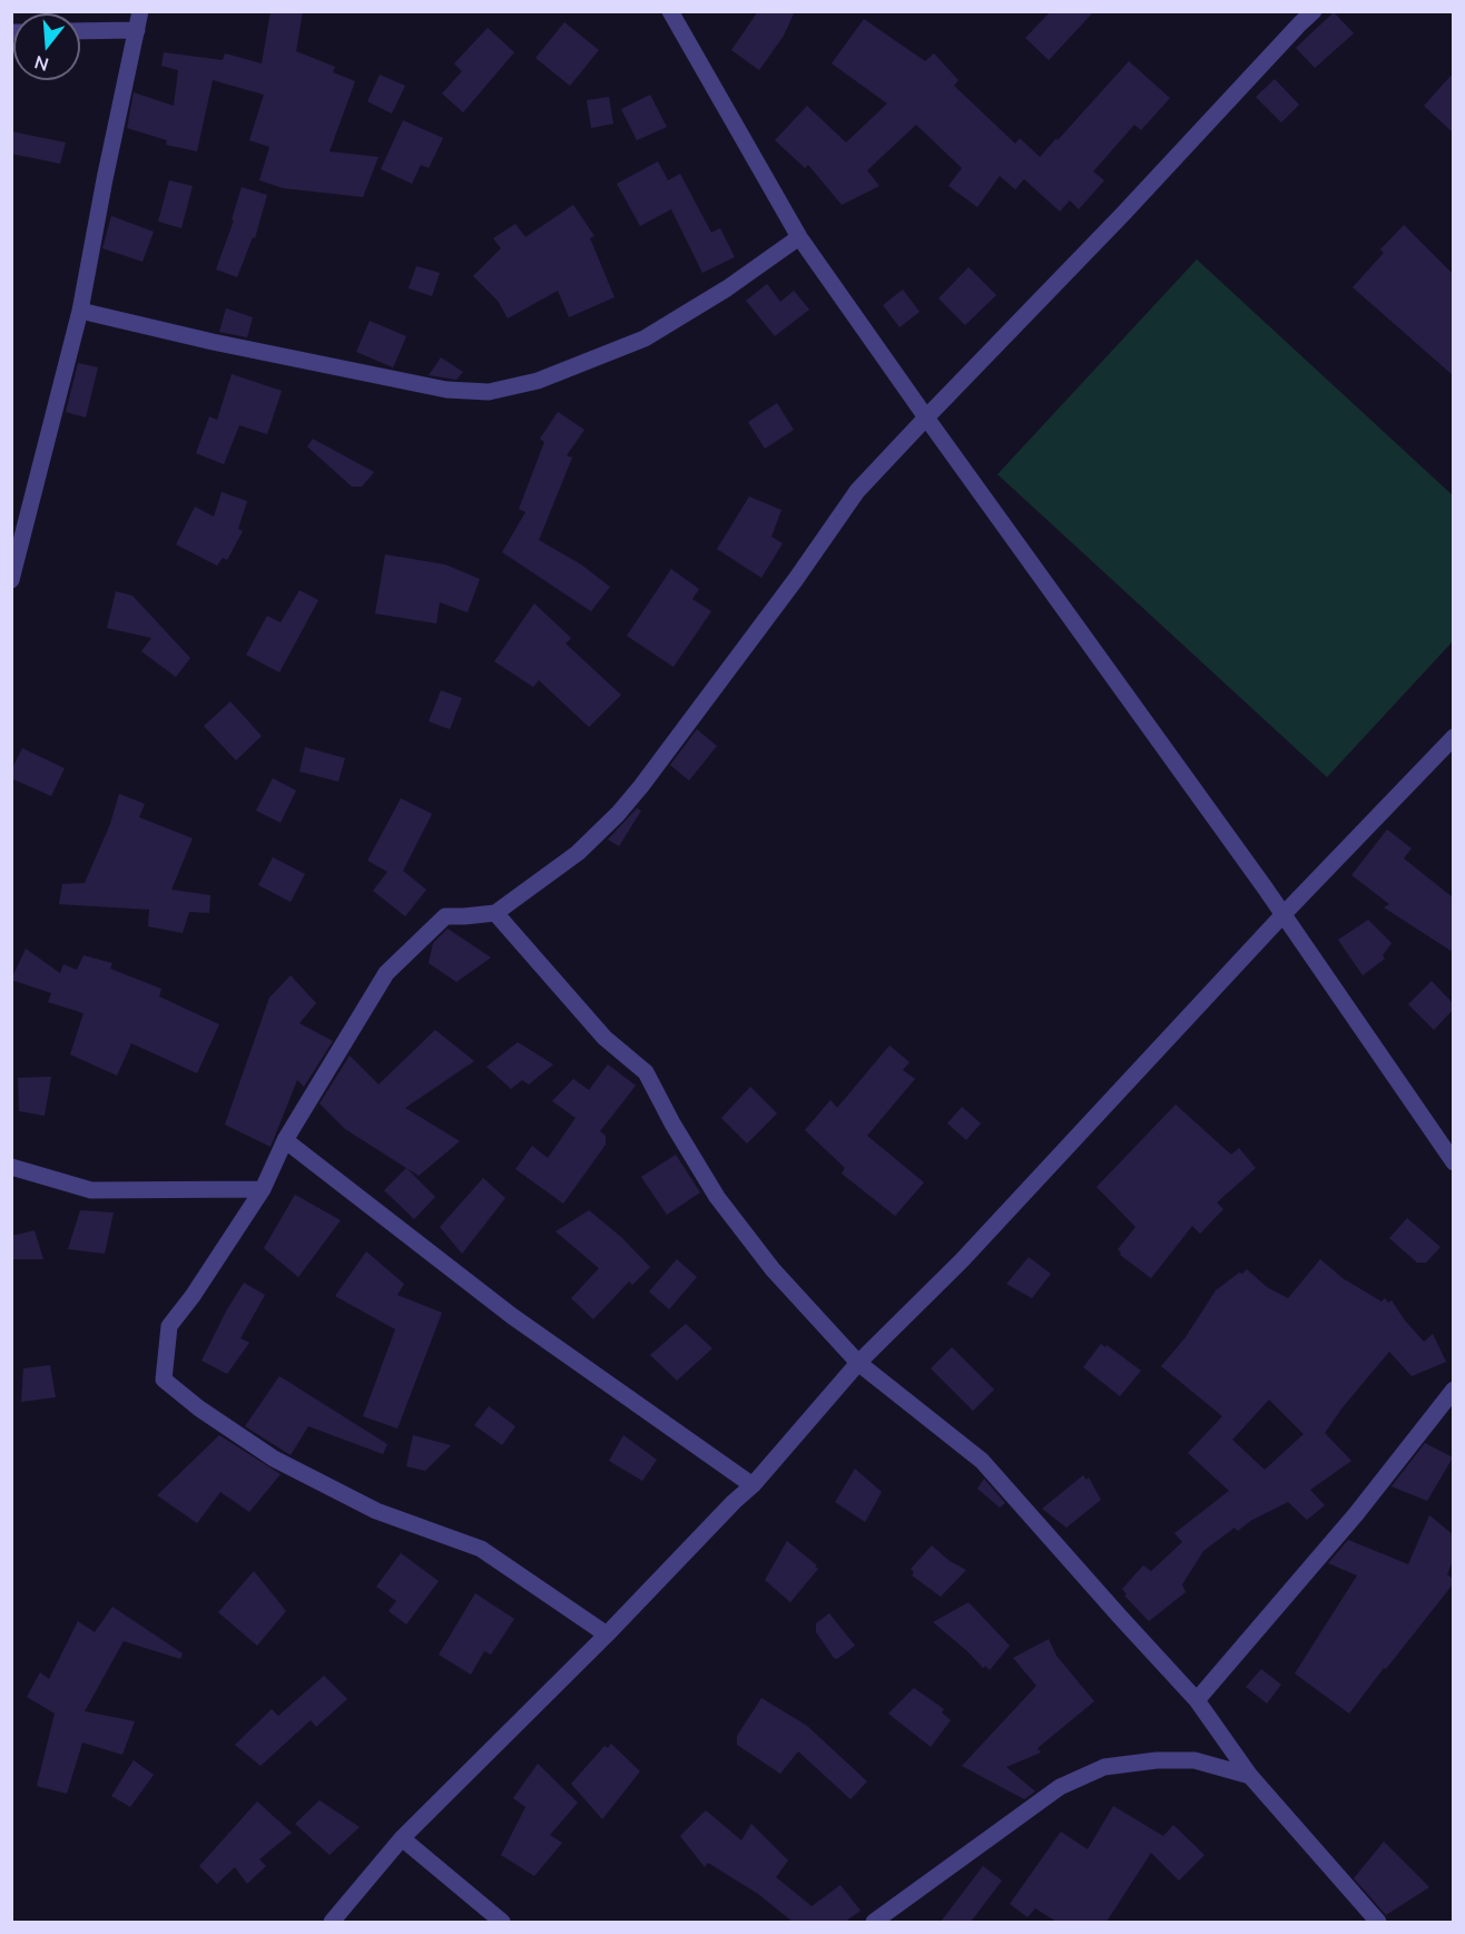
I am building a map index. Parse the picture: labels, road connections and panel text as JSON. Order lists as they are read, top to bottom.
{
  "north": "bottom"
}
